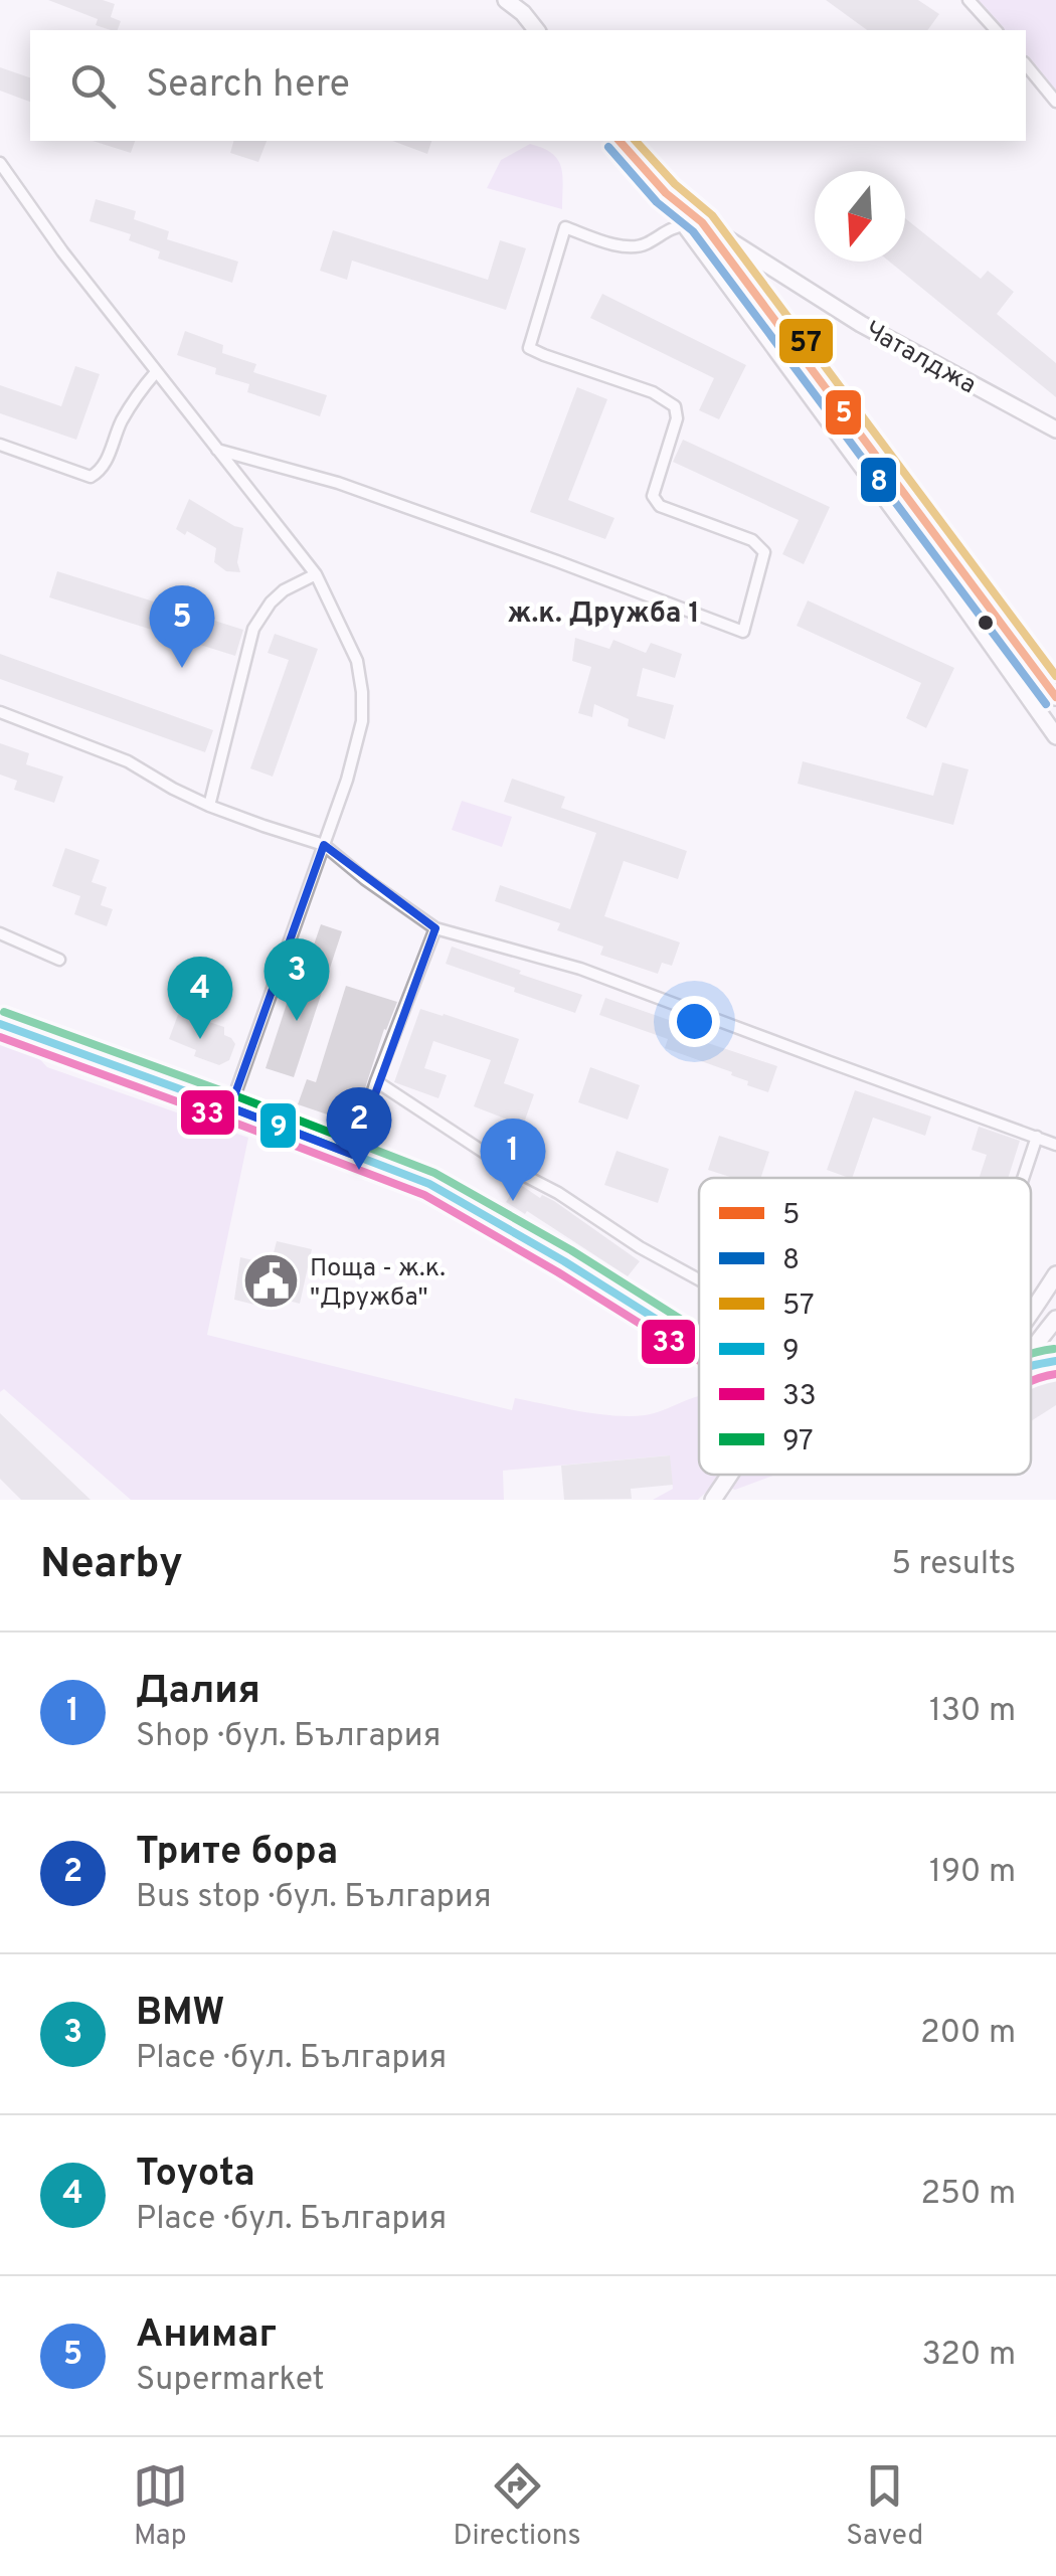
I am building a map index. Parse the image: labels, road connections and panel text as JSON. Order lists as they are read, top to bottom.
{
  "streets": {
    "street": ["Чаталджа"]
  },
  "districts": ["ж.к. Дружба 1"],
  "places": {
    "public building": ["Поща - ж.к. \"Дружба\""]
  },
  "lines": [
    "transit line 5",
    "transit line 57",
    "transit line 8",
    "transit line 97",
    "transit line 9",
    "transit line 33"
  ],
  "legend": [
    "5",
    "8",
    "57",
    "9",
    "33",
    "97"
  ],
  "north": "bottom",
  "page": {
    "search": "Search here",
    "pins": [
      "5",
      "3",
      "4",
      "2",
      "1"
    ],
    "heading": ["Nearby", "5 results"],
    "list": [
      {
        "mark": "1",
        "name": "Далия",
        "note": "Shop · бул. България",
        "value": "130 m"
      },
      {
        "mark": "2",
        "name": "Трите бора",
        "note": "Bus stop · бул. България",
        "value": "190 m"
      },
      {
        "mark": "3",
        "name": "BMW",
        "note": "Place · бул. България",
        "value": "200 m"
      },
      {
        "mark": "4",
        "name": "Toyota",
        "note": "Place · бул. България",
        "value": "250 m"
      },
      {
        "mark": "5",
        "name": "Анимаг",
        "note": "Supermarket",
        "value": "320 m"
      }
    ],
    "nav": ["Map", "Directions", "Saved"]
  }
}
